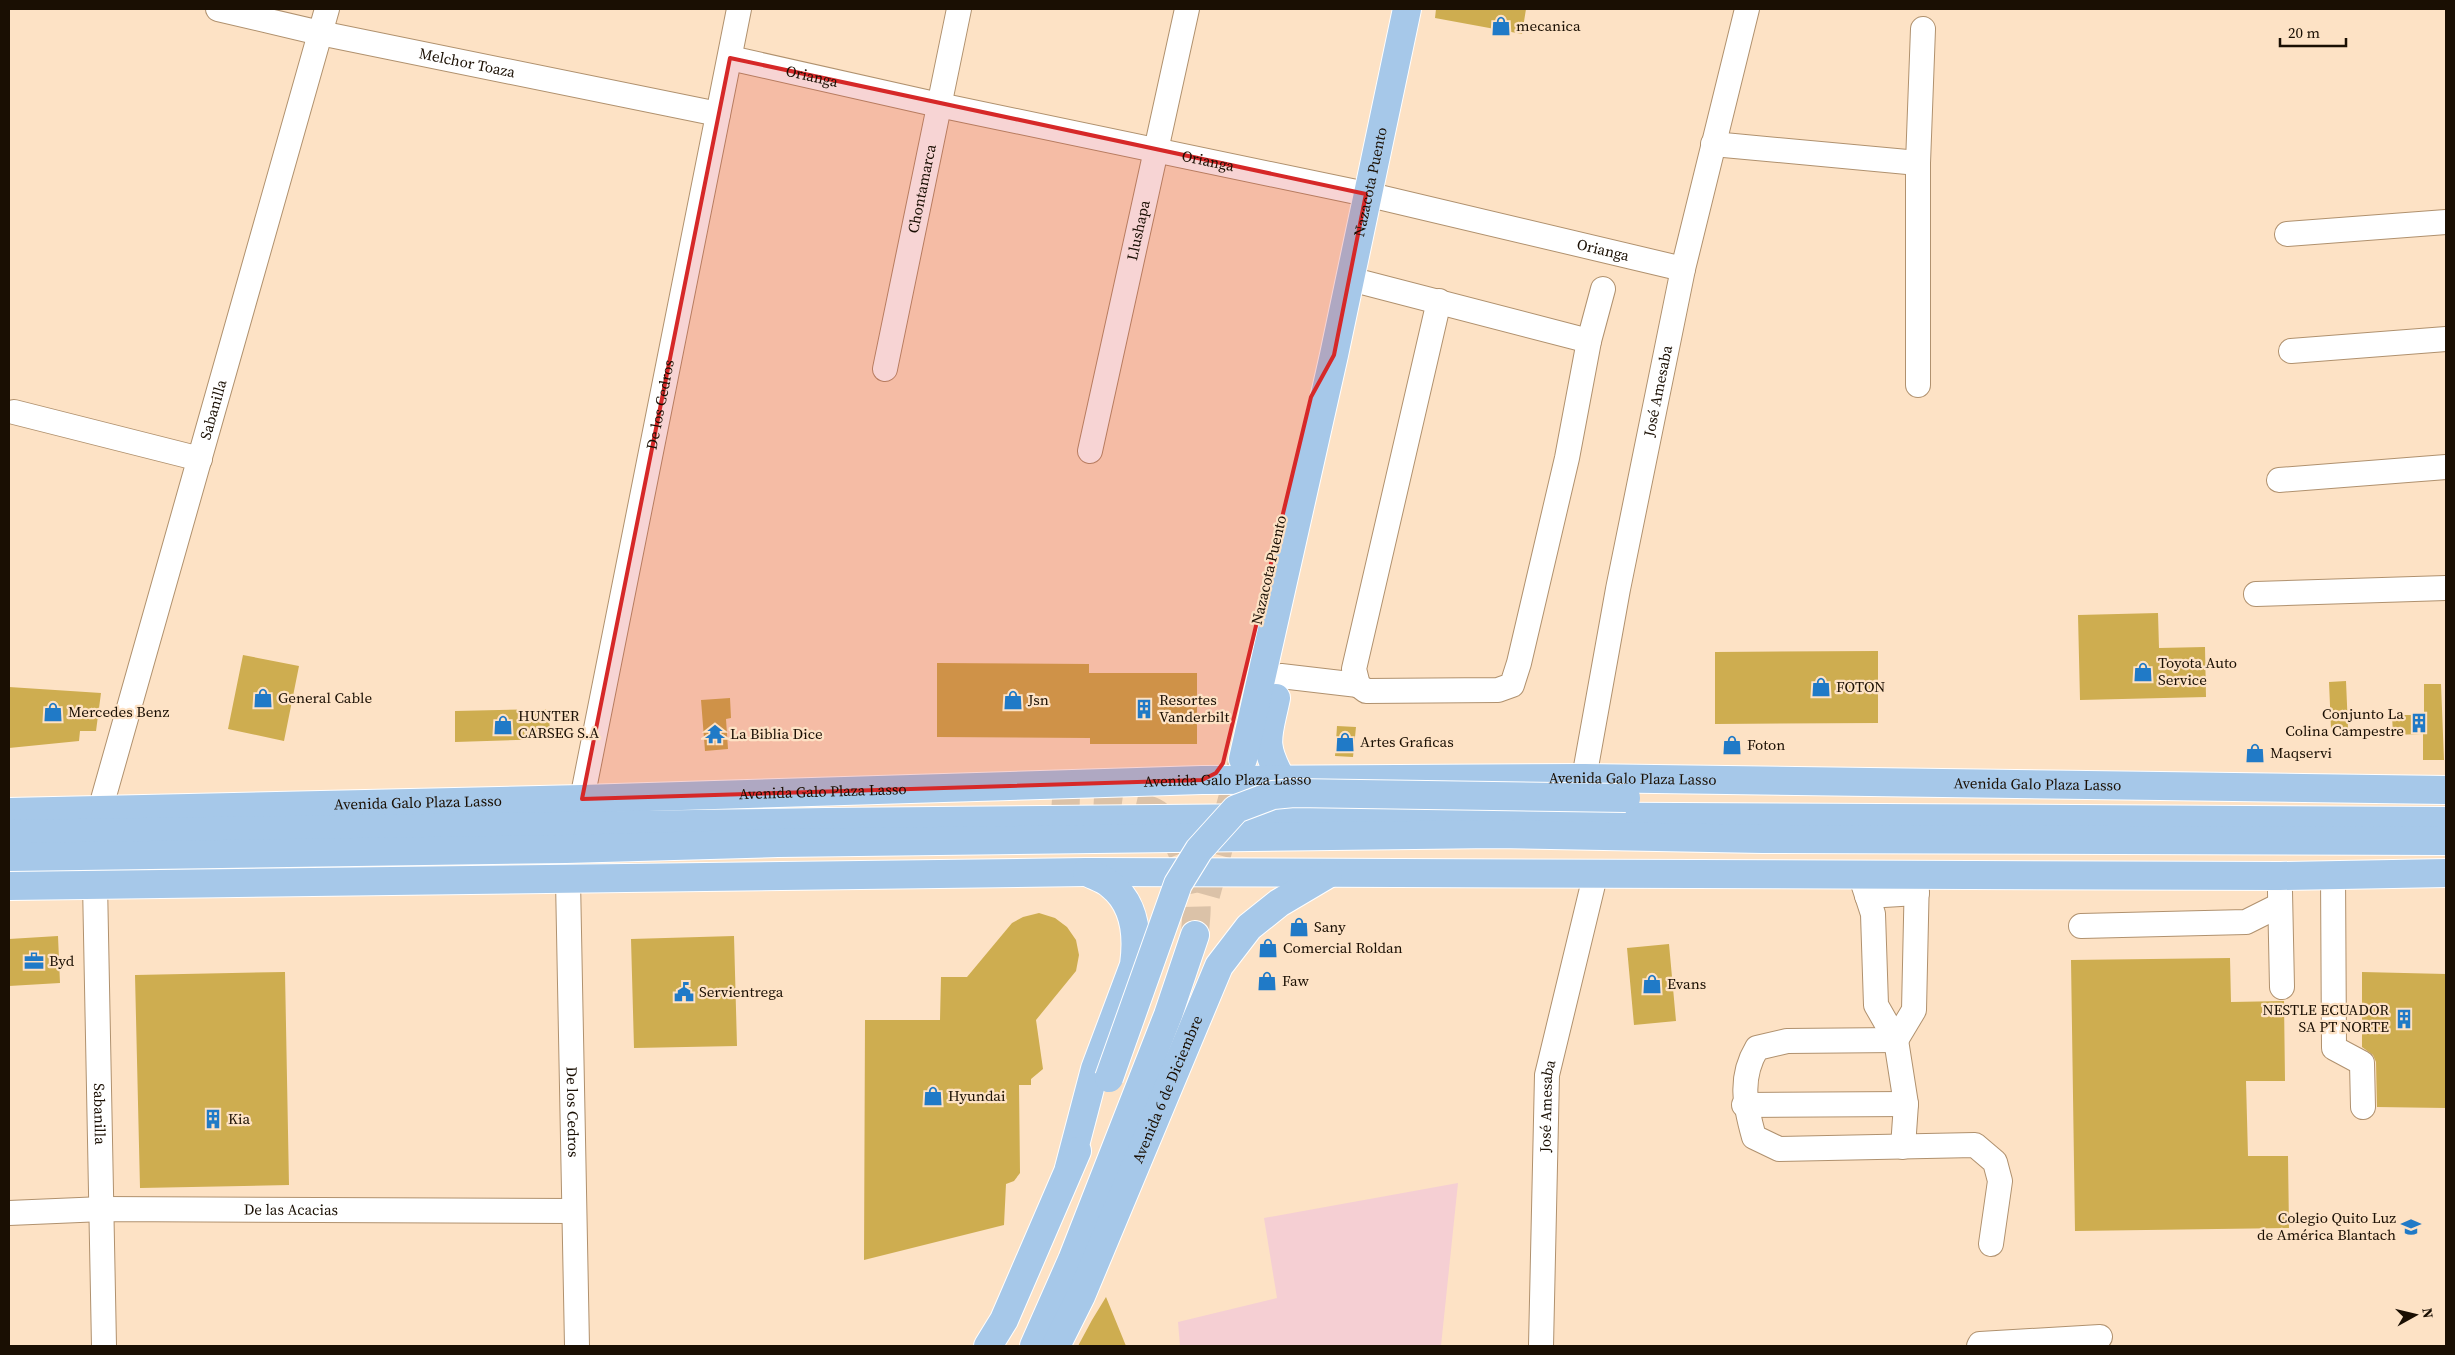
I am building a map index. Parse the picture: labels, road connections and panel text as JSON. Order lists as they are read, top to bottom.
{
  "streets": {
    "main road": ["Nazacota Puento", "Avenida Galo Plaza Lasso", "Avenida 6 de Diciembre"],
    "street": [
      "Melchor Toaza",
      "Orianga",
      "Chontamarca",
      "Llushapa",
      "José Amesaba",
      "De los Cedros",
      "Sabanilla",
      "De las Acacias"
    ]
  },
  "crossings": [
    ["Melchor Toaza", "De los Cedros"],
    ["Melchor Toaza", "Sabanilla"],
    ["Orianga", "Nazacota Puento"],
    ["Orianga", "Chontamarca"],
    ["Orianga", "Llushapa"],
    ["Orianga", "José Amesaba"],
    ["Orianga", "De los Cedros"],
    ["Nazacota Puento", "Avenida Galo Plaza Lasso"],
    ["José Amesaba", "Avenida Galo Plaza Lasso"],
    ["De los Cedros", "Avenida Galo Plaza Lasso"],
    ["De los Cedros", "De las Acacias"],
    ["Sabanilla", "Avenida Galo Plaza Lasso"],
    ["Sabanilla", "De las Acacias"]
  ],
  "places": {
    "shop": [
      "mecanica",
      "Toyota Auto Service",
      "FOTON",
      "General Cable",
      "Jsn",
      "Mercedes Benz",
      "HUNTER CARSEG S.A",
      "Artes Graficas",
      "Foton",
      "Maqservi",
      "Sany",
      "Comercial Roldan",
      "Faw",
      "Evans",
      "Hyundai"
    ],
    "building": [
      "Resortes Vanderbilt",
      "Conjunto La Colina Campestre",
      "NESTLE ECUADOR SA PT NORTE",
      "Kia"
    ],
    "temple": ["La Biblia Dice"],
    "office": ["Byd"],
    "public building": ["Servientrega"],
    "school or university": ["Colegio Quito Luz de América Blantach"]
  },
  "scale_bar": "20 m",
  "north": "right"
}
